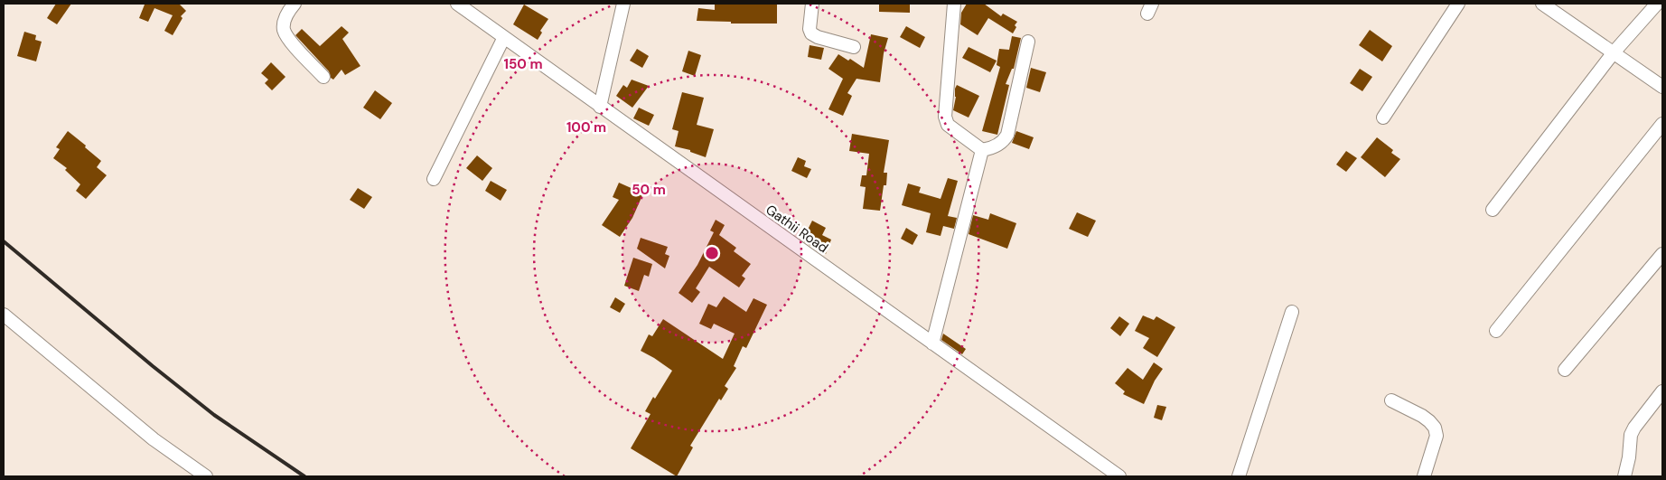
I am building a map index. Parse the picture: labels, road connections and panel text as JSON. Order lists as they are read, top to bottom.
{
  "streets": {
    "street": ["Gathii Road"]
  },
  "rings": ["150 m", "100 m", "50 m"]
}
